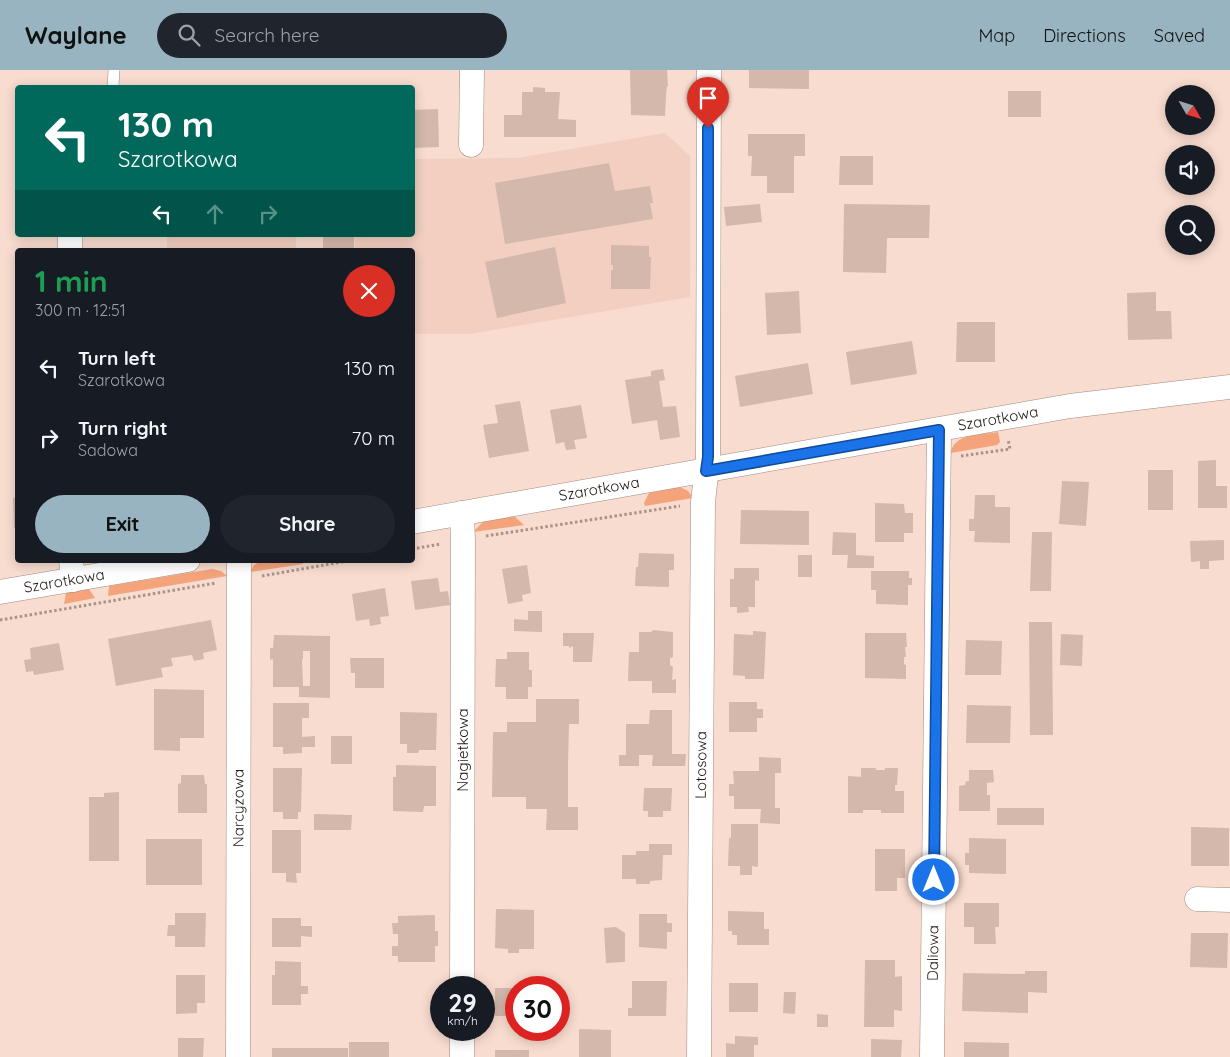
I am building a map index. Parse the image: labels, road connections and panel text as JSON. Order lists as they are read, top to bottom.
{
  "streets": {
    "street": [
      "Szarotkowa",
      "Nagietkowa",
      "Lotosowa",
      "Narcyzowa",
      "Daliowa"
    ]
  },
  "crossings": [
    ["Szarotkowa", "Nagietkowa"],
    ["Szarotkowa", "Lotosowa"],
    ["Szarotkowa", "Daliowa"]
  ],
  "north": "bottom right",
  "page": {
    "header": "Waylane",
    "search": "Search here",
    "nav": ["Map", "Directions", "Saved"],
    "turn": ["130 m", "Szarotkowa"],
    "heading": ["1 min", "300 m · 12:51"],
    "list": [
      {
        "name": "Turn left",
        "note": "Szarotkowa",
        "value": "130 m"
      },
      {
        "name": "Turn right",
        "note": "Sadowa",
        "value": "70 m"
      }
    ],
    "buttons": ["Exit", "Share"],
    "speed": "29 km/h",
    "limit": "30"
  }
}
